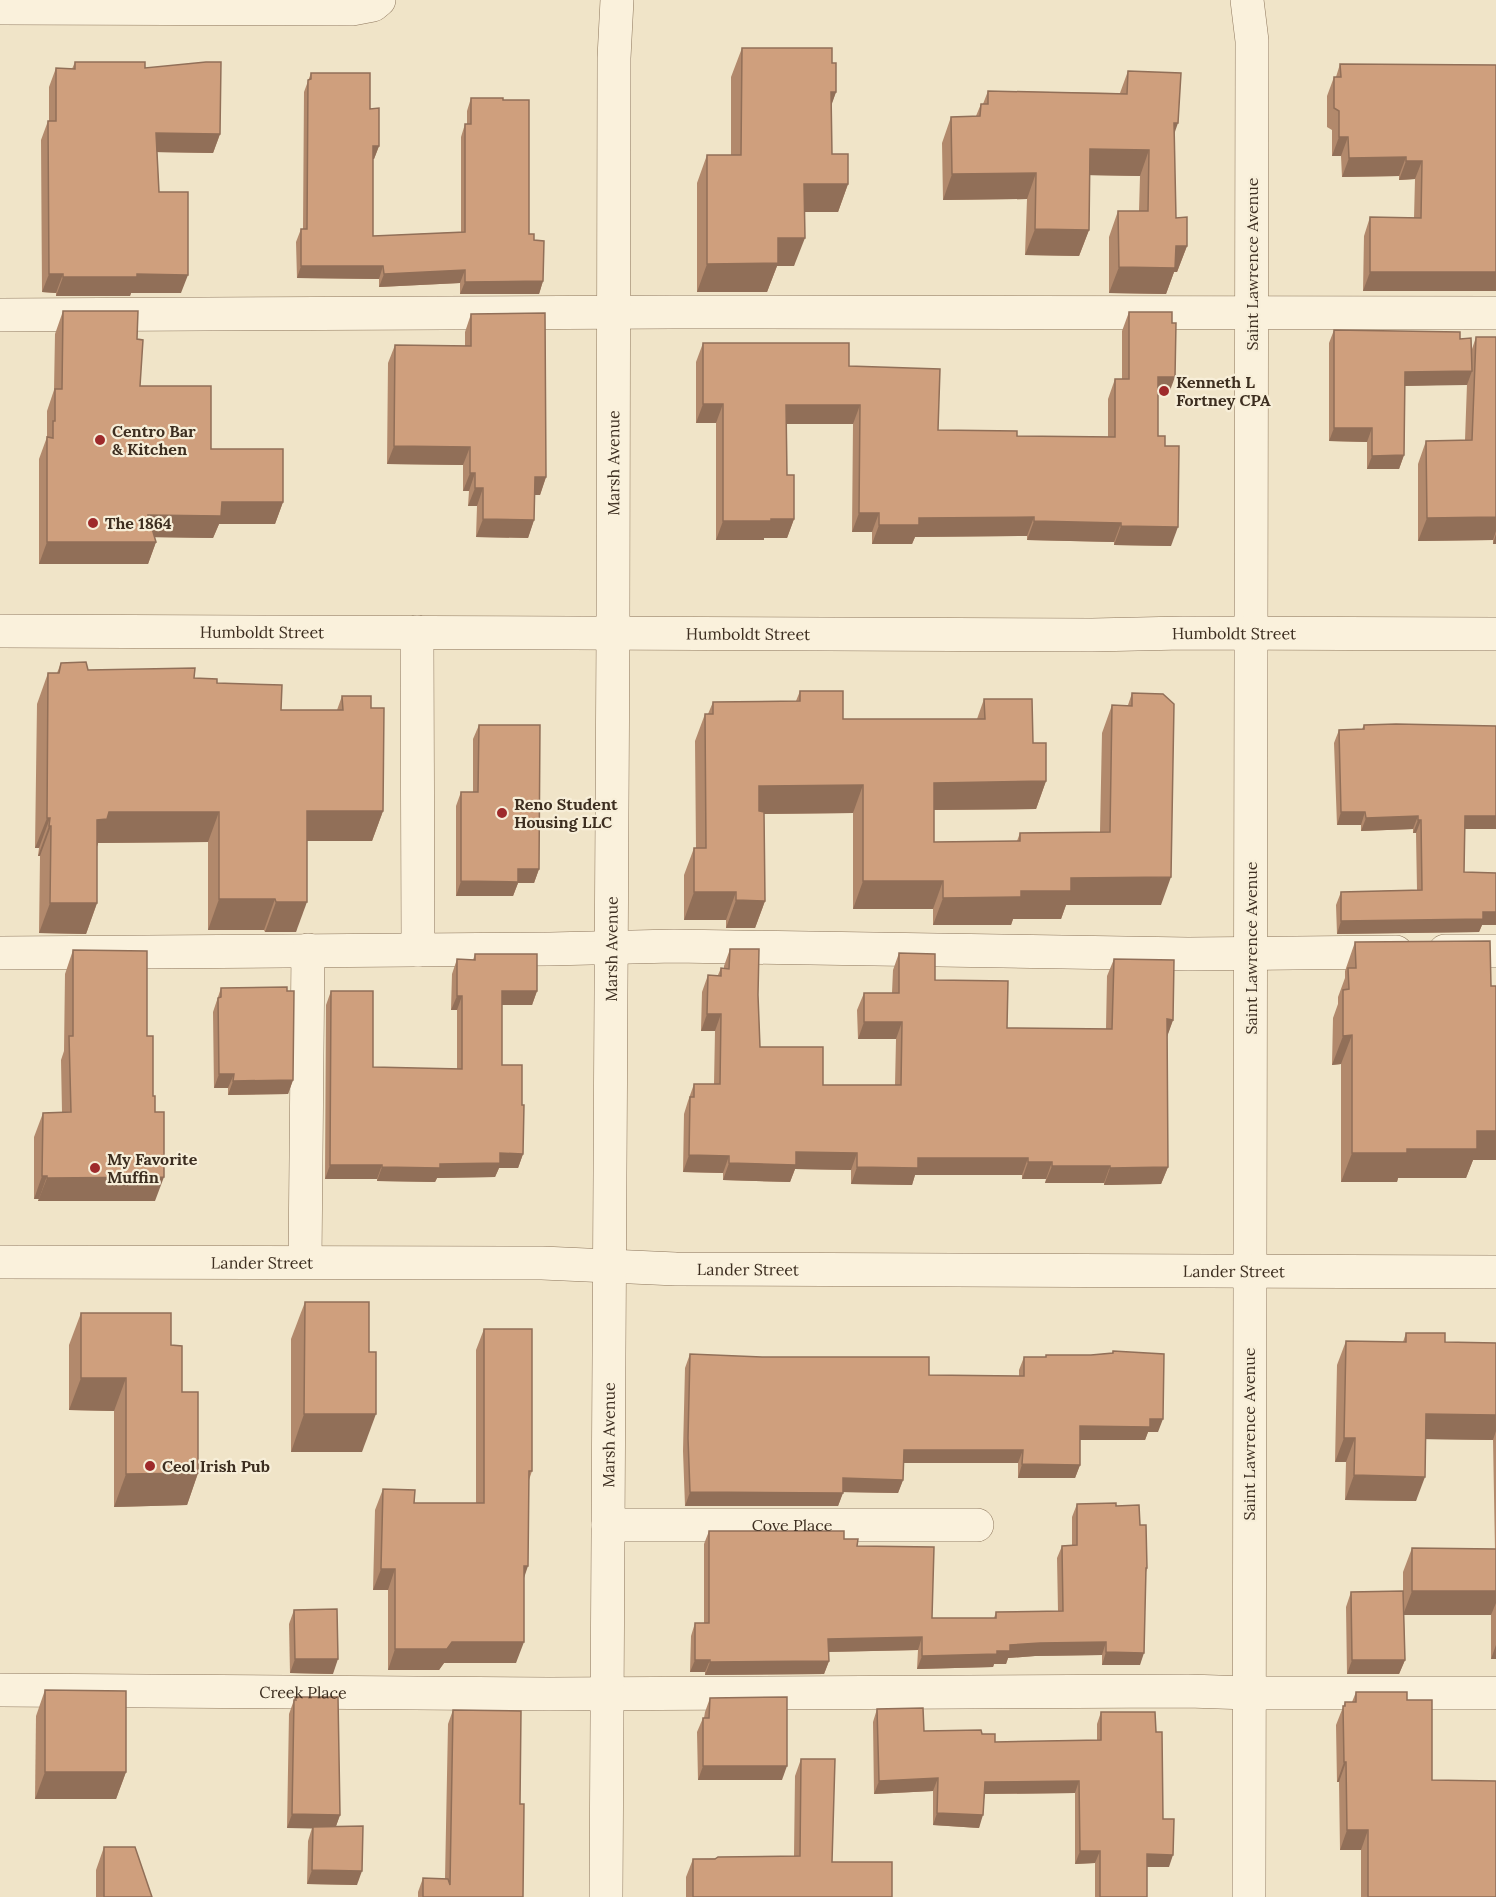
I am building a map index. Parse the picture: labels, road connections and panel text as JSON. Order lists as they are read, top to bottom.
{
  "streets": {
    "street": [
      "Saint Lawrence Avenue",
      "Marsh Avenue",
      "Humboldt Street",
      "Lander Street",
      "Cove Place",
      "Creek Place"
    ]
  },
  "crossings": [
    ["Saint Lawrence Avenue", "Humboldt Street"],
    ["Saint Lawrence Avenue", "Lander Street"],
    ["Saint Lawrence Avenue", "Creek Place"],
    ["Marsh Avenue", "Humboldt Street"],
    ["Marsh Avenue", "Lander Street"],
    ["Marsh Avenue", "Cove Place"],
    ["Marsh Avenue", "Creek Place"]
  ],
  "places": [
    "Kenneth L Fortney CPA",
    "Centro Bar & Kitchen",
    "The 1864",
    "Reno Student Housing LLC",
    "My Favorite Muffin",
    "Ceol Irish Pub"
  ]
}
